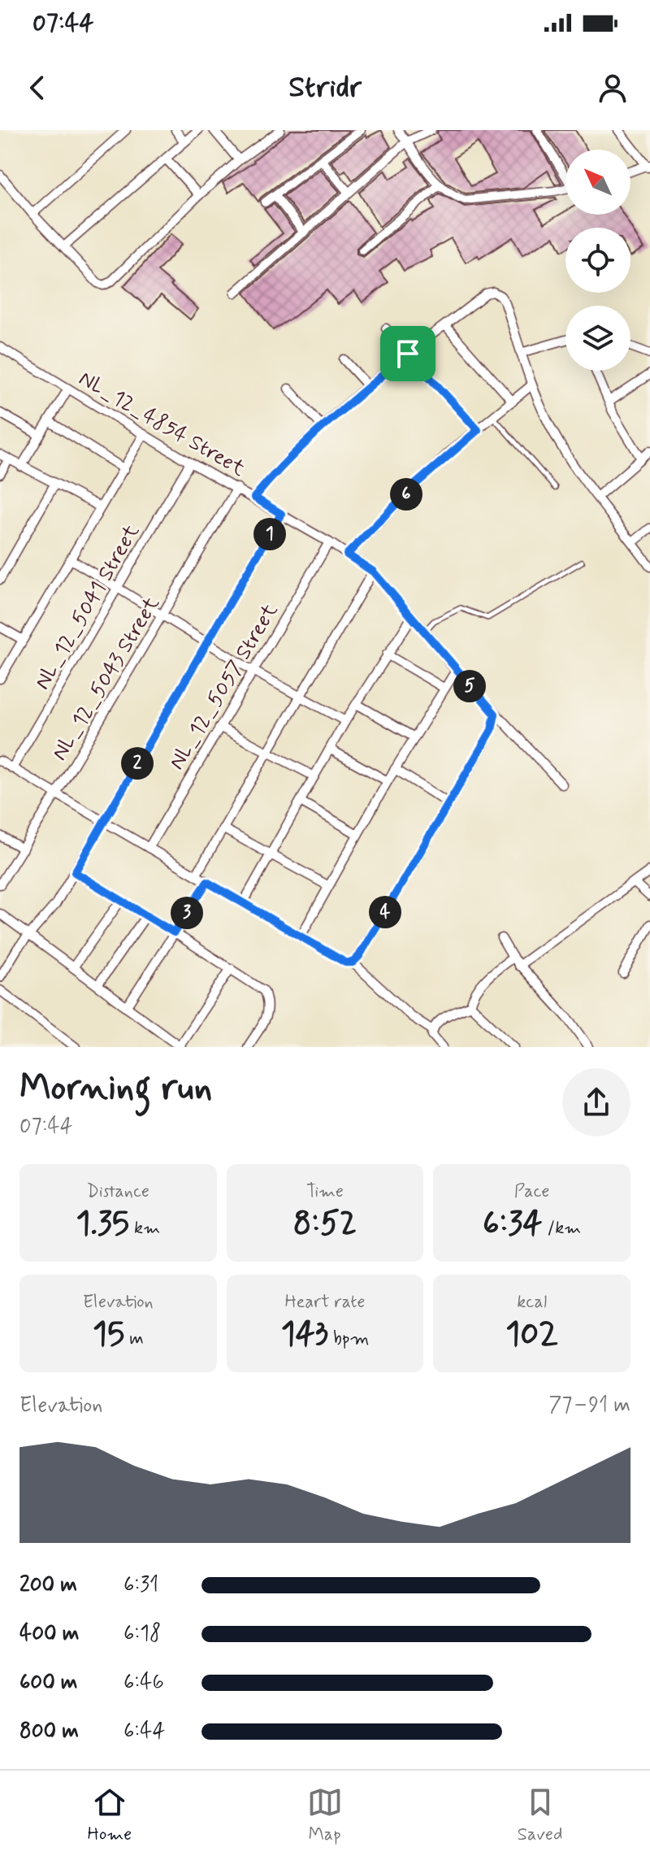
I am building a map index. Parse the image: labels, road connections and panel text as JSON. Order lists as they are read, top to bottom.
{
  "streets": {
    "street": [
      "NL_12_4854 Street",
      "NL_12_5041 Street",
      "NL_12_5043 Street",
      "NL_12_5057 Street"
    ]
  },
  "crossings": [
    ["NL_12_4854 Street", "NL_12_5041 Street"],
    ["NL_12_4854 Street", "NL_12_5043 Street"],
    ["NL_12_4854 Street", "NL_12_5057 Street"]
  ],
  "north": "top left",
  "page": {
    "status": "07:44",
    "header": "Stridr",
    "pins": [
      "6",
      "1",
      "5",
      "2",
      "4",
      "3"
    ],
    "heading": ["Morning run", "07:44"],
    "stats": [
      ["Distance", "1.35 km"],
      ["Time", "8:52"],
      ["Pace", "6:34 /km"],
      ["Elevation", "15 m"],
      ["Heart rate", "143 bpm"],
      ["kcal", "102"]
    ],
    "chart": ["Elevation", "77–91 m"],
    "list": [
      {
        "name": "200 m",
        "note": "6:31"
      },
      {
        "name": "400 m",
        "note": "6:18"
      },
      {
        "name": "600 m",
        "note": "6:46"
      },
      {
        "name": "800 m",
        "note": "6:44"
      }
    ],
    "tabs": ["Home", "Map", "Saved"]
  }
}
